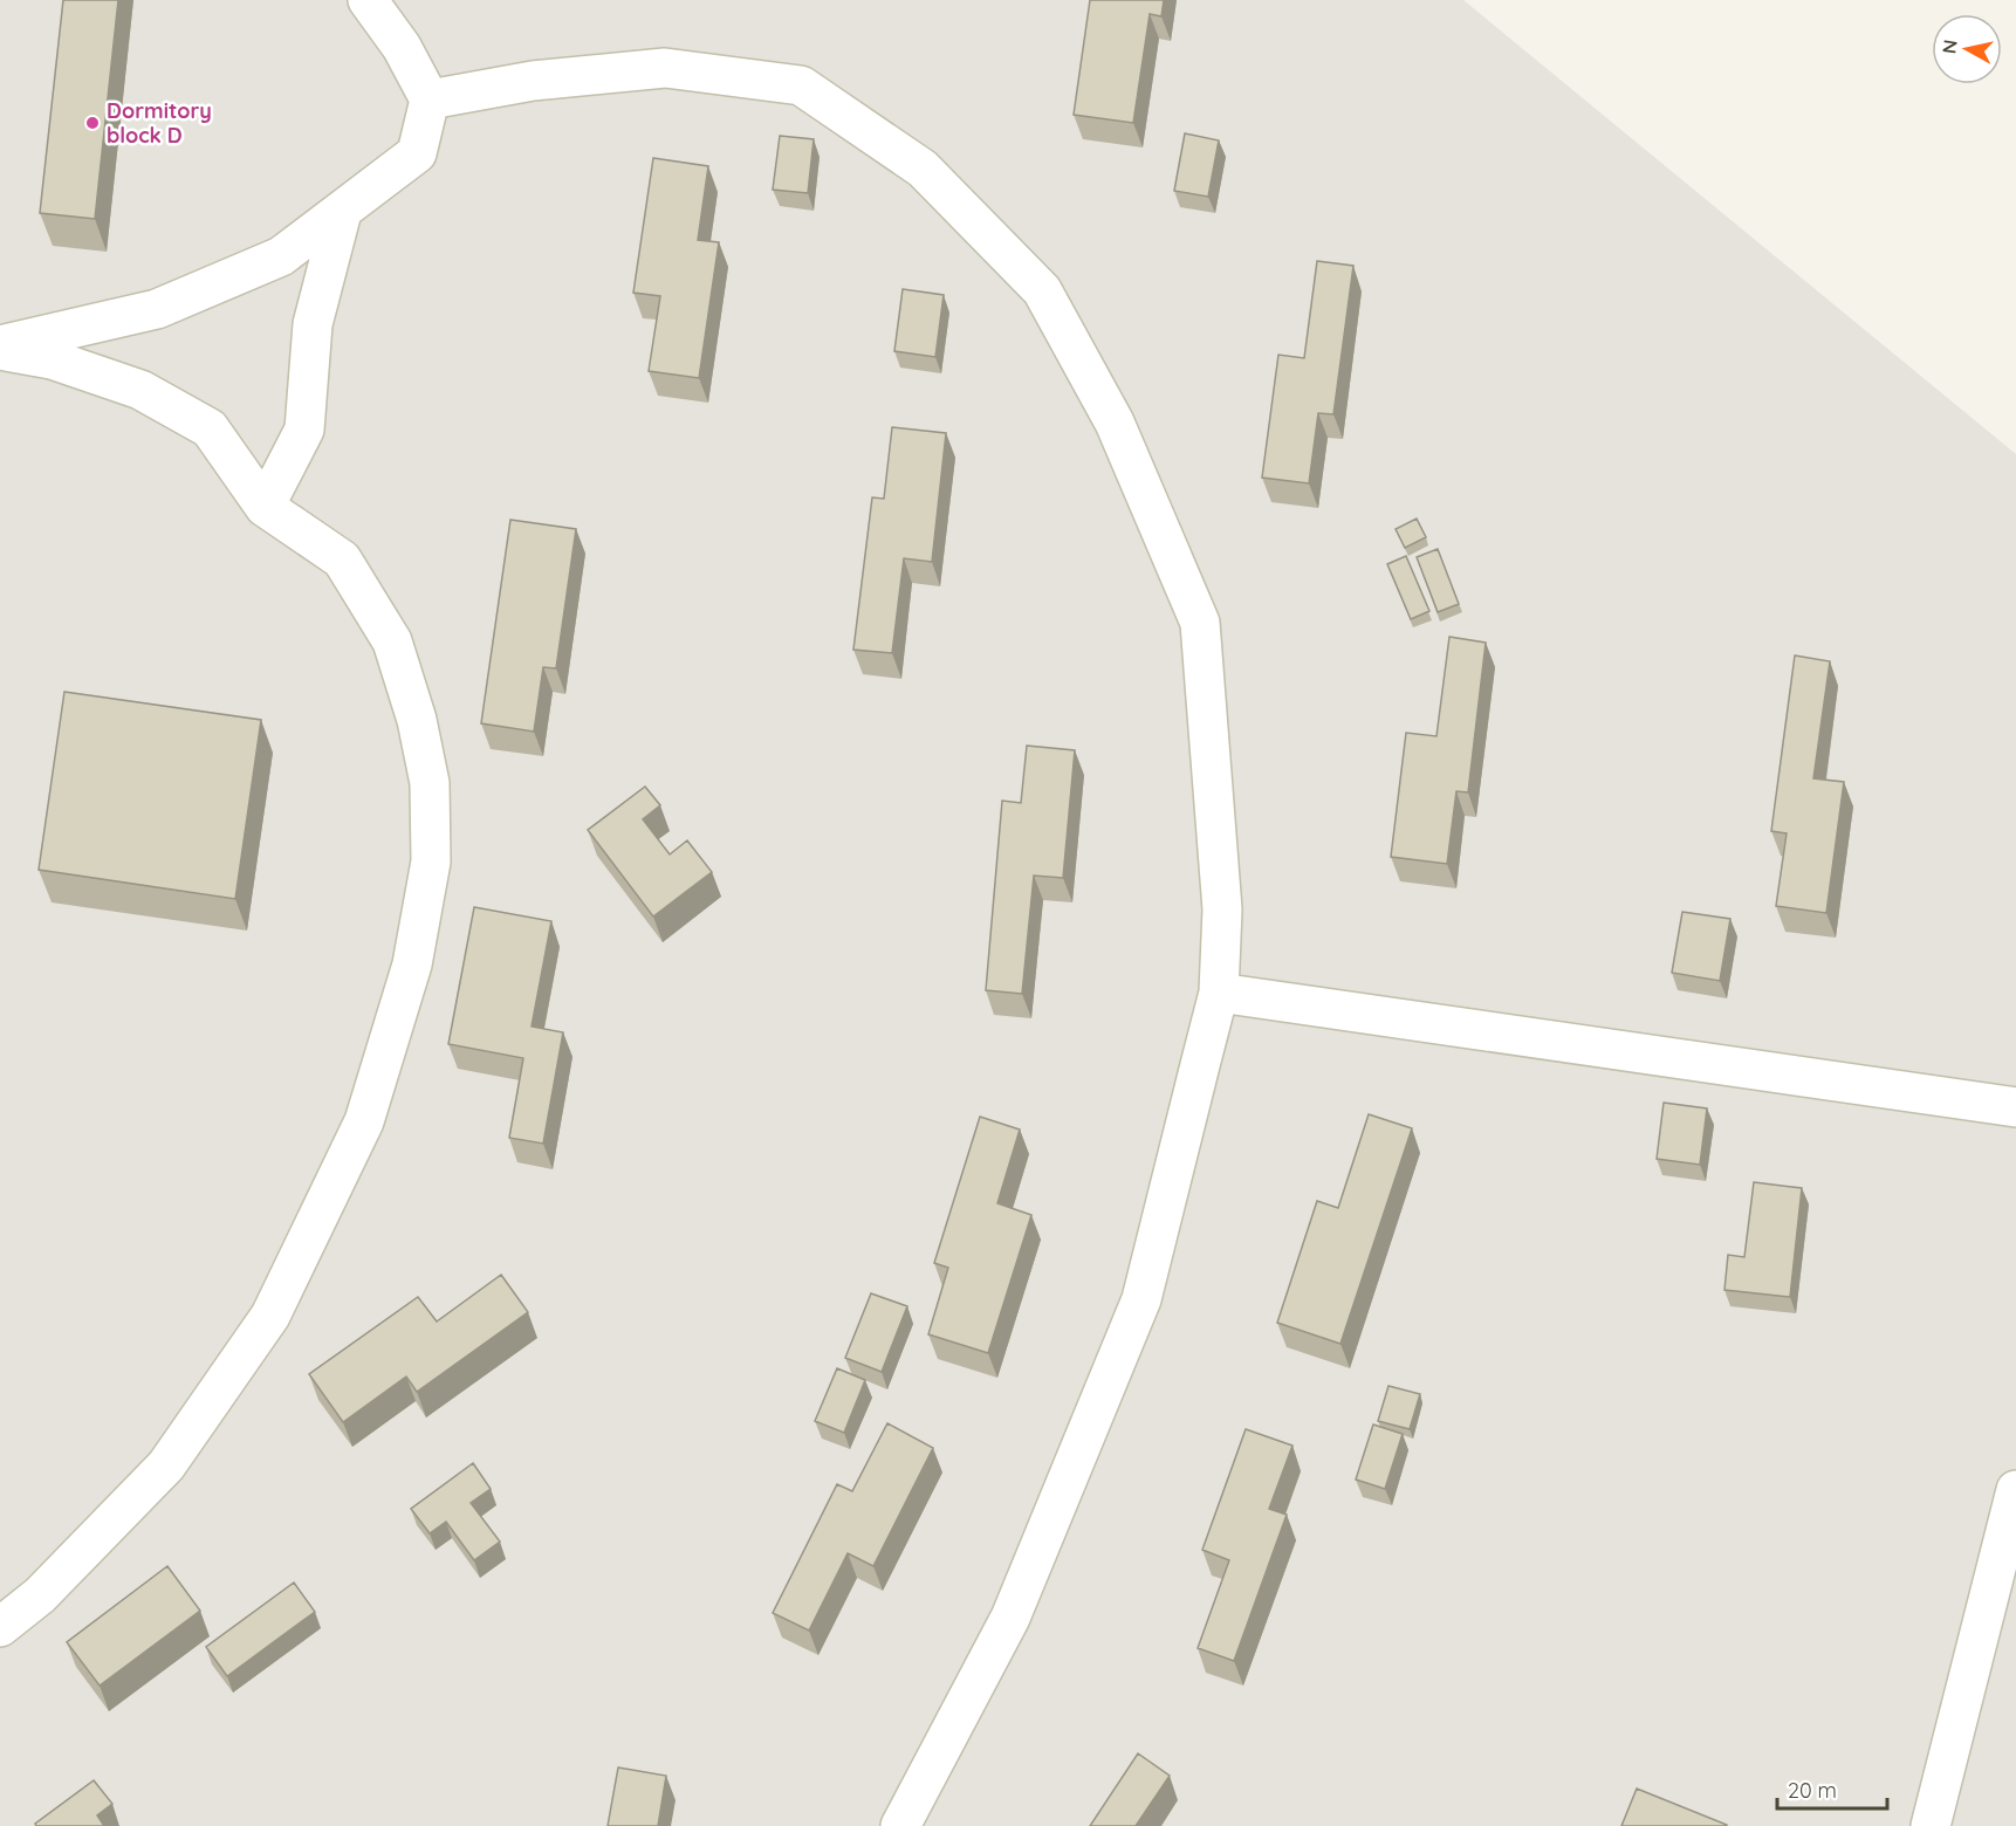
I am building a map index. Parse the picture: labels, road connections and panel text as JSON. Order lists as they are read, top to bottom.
{
  "places": ["Dormitory block D"],
  "scale_bar": "20 m",
  "north": "left"
}
